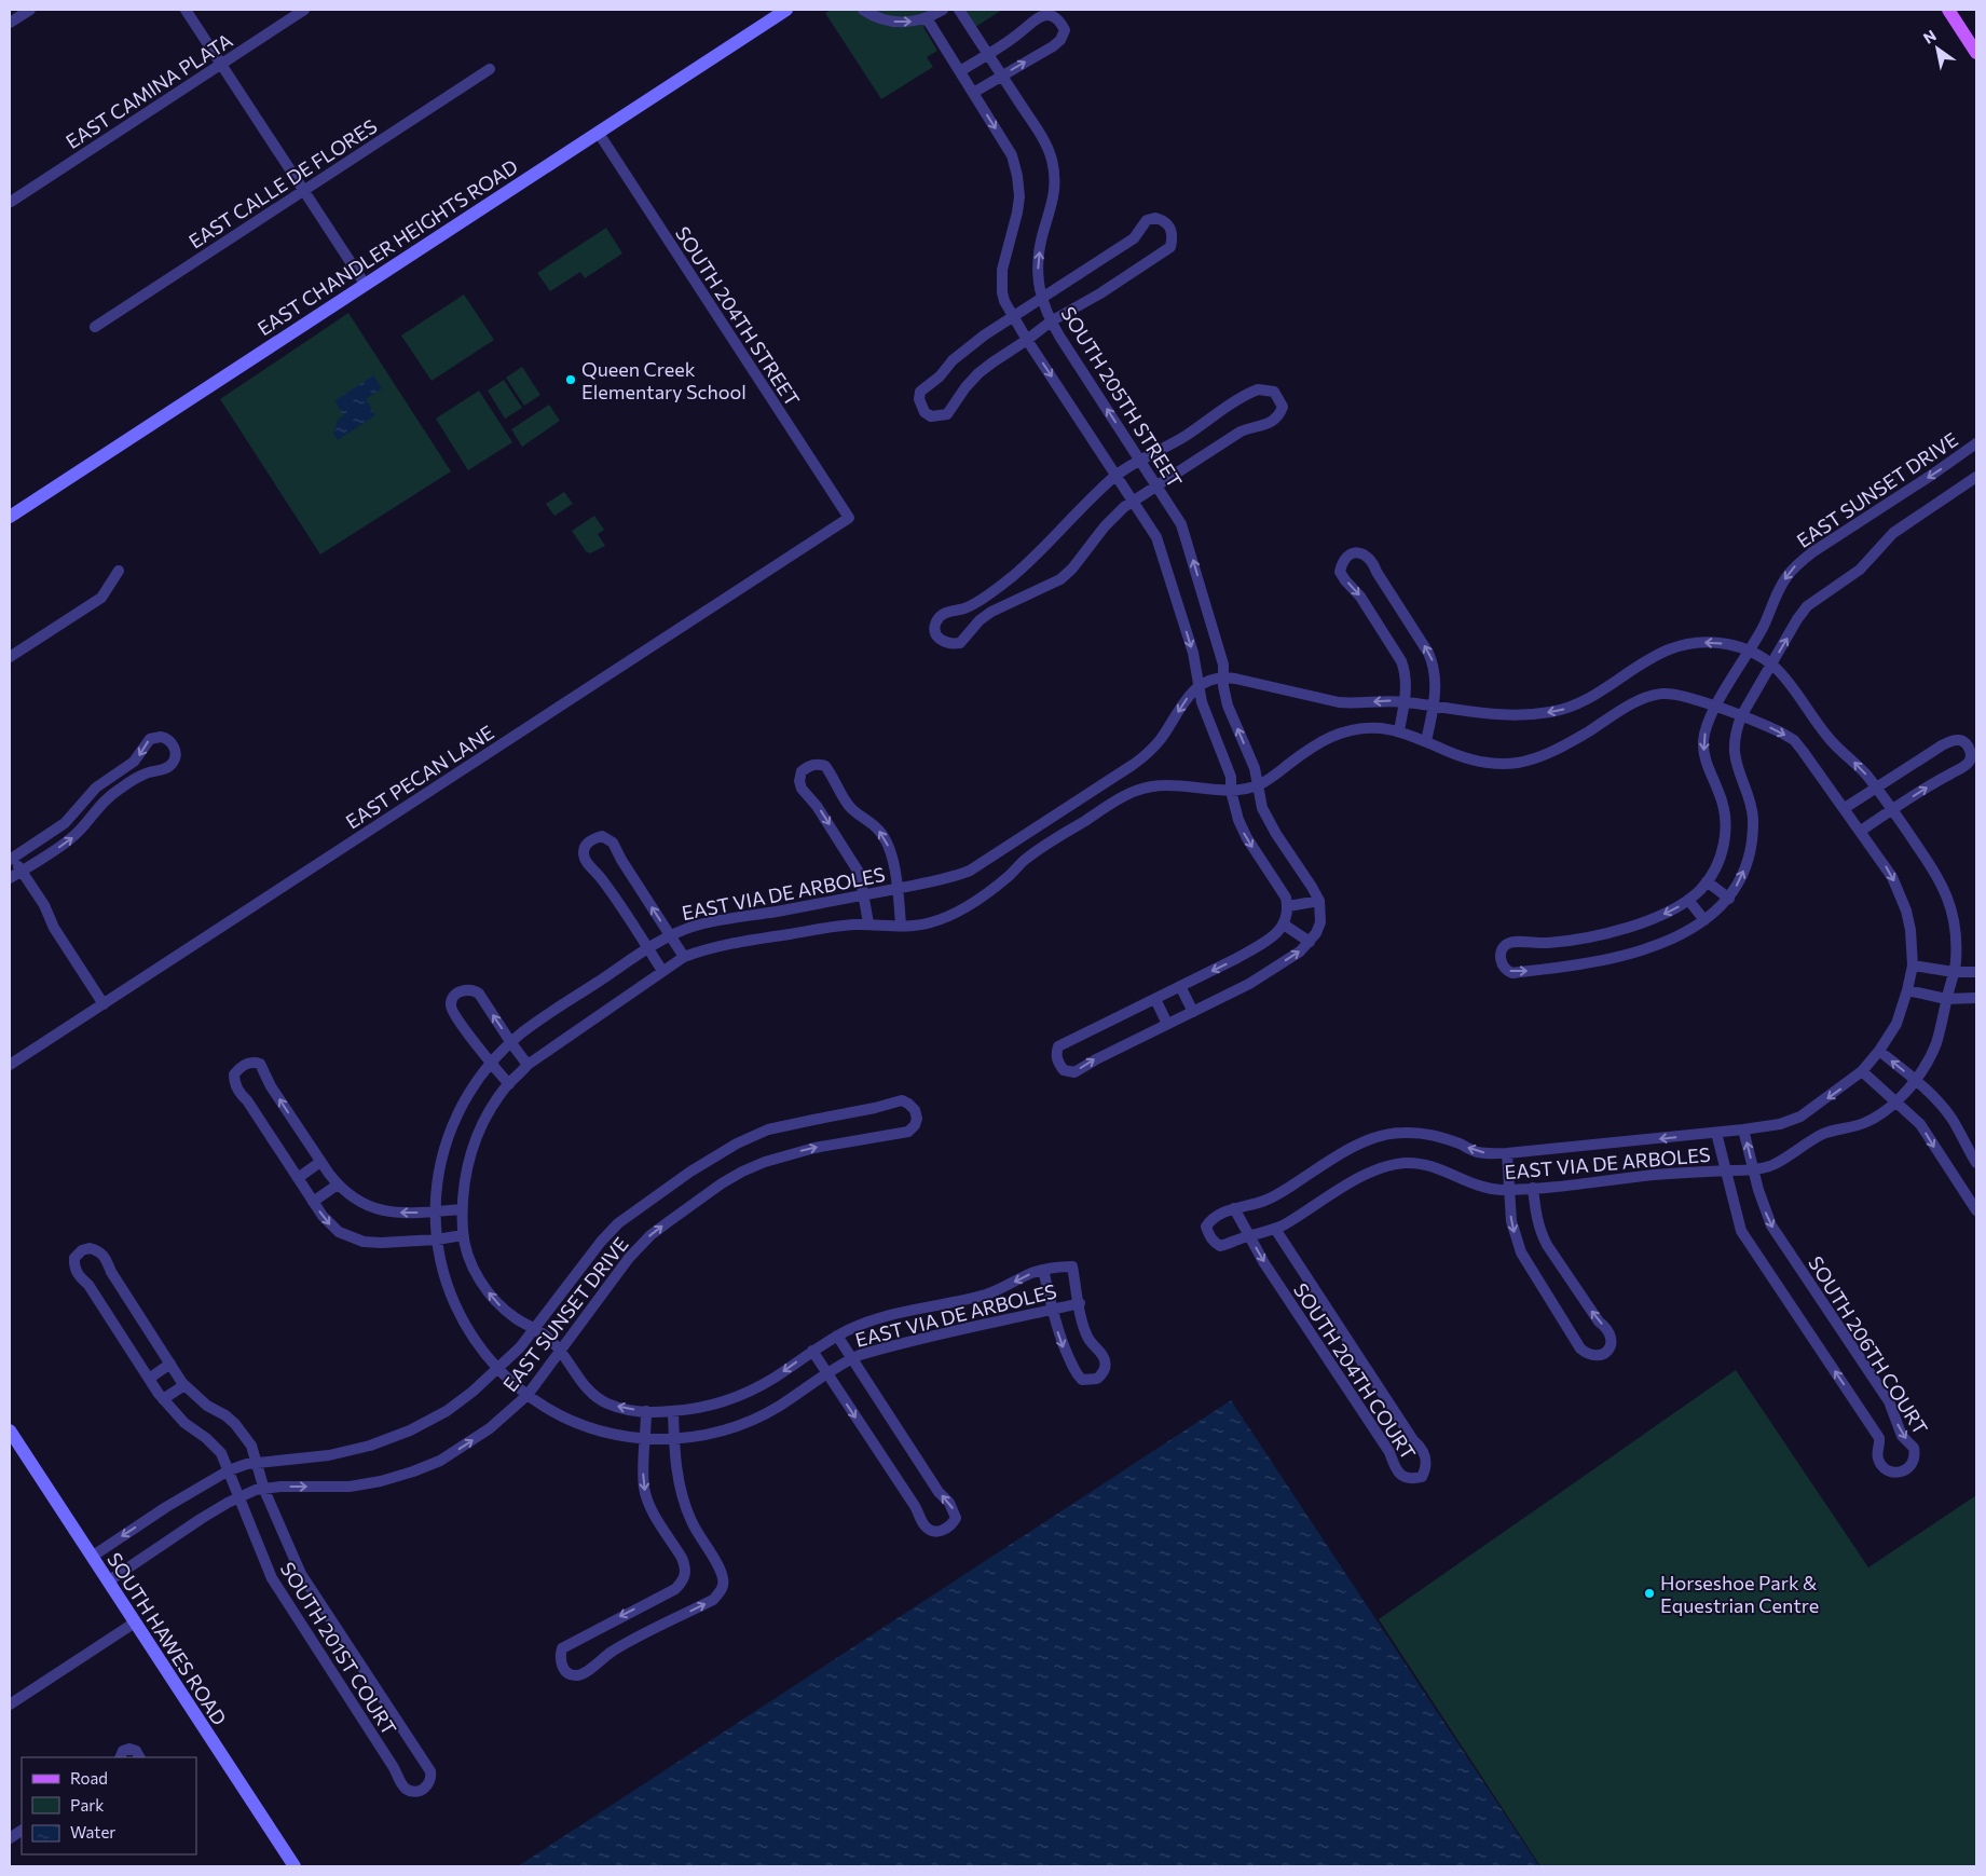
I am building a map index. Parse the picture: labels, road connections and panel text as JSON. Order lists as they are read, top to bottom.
{
  "streets": {
    "main road": ["EAST CHANDLER HEIGHTS ROAD", "SOUTH HAWES ROAD"],
    "street": [
      "EAST CAMINA PLATA",
      "EAST CALLE DE FLORES",
      "SOUTH 204TH STREET",
      "SOUTH 205TH STREET",
      "EAST SUNSET DRIVE",
      "EAST PECAN LANE",
      "EAST VIA DE ARBOLES",
      "SOUTH 206TH COURT",
      "SOUTH 204TH COURT",
      "SOUTH 201ST COURT"
    ]
  },
  "crossings": [
    ["EAST CHANDLER HEIGHTS ROAD", "SOUTH 204TH STREET"],
    ["SOUTH 204TH STREET", "EAST PECAN LANE"],
    ["SOUTH 205TH STREET", "EAST VIA DE ARBOLES"],
    ["EAST SUNSET DRIVE", "EAST VIA DE ARBOLES"],
    ["EAST SUNSET DRIVE", "SOUTH HAWES ROAD"],
    ["EAST SUNSET DRIVE", "SOUTH 201ST COURT"],
    ["EAST VIA DE ARBOLES", "SOUTH 206TH COURT"],
    ["EAST VIA DE ARBOLES", "SOUTH 204TH COURT"]
  ],
  "places": ["Queen Creek Elementary School", "Horseshoe Park & Equestrian Centre"],
  "legend": ["Road", "Park", "Water"],
  "north": "top left"
}
